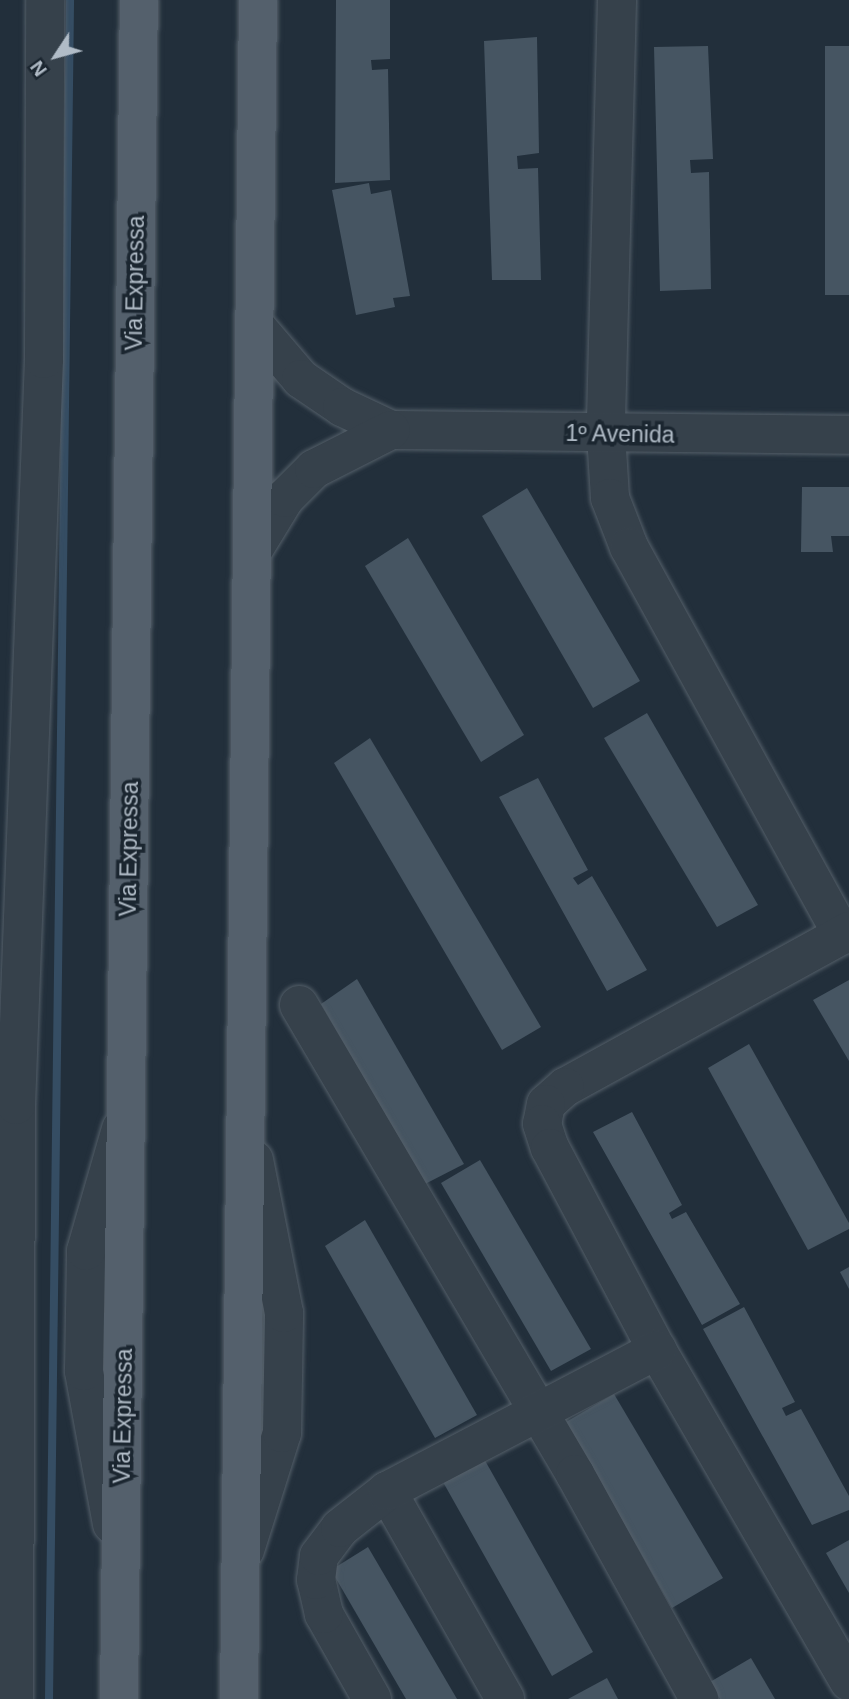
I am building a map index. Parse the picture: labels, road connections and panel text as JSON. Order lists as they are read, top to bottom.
{
  "streets": {
    "main road": ["Via Expressa"],
    "street": ["1º Avenida"]
  },
  "north": "bottom left"
}
